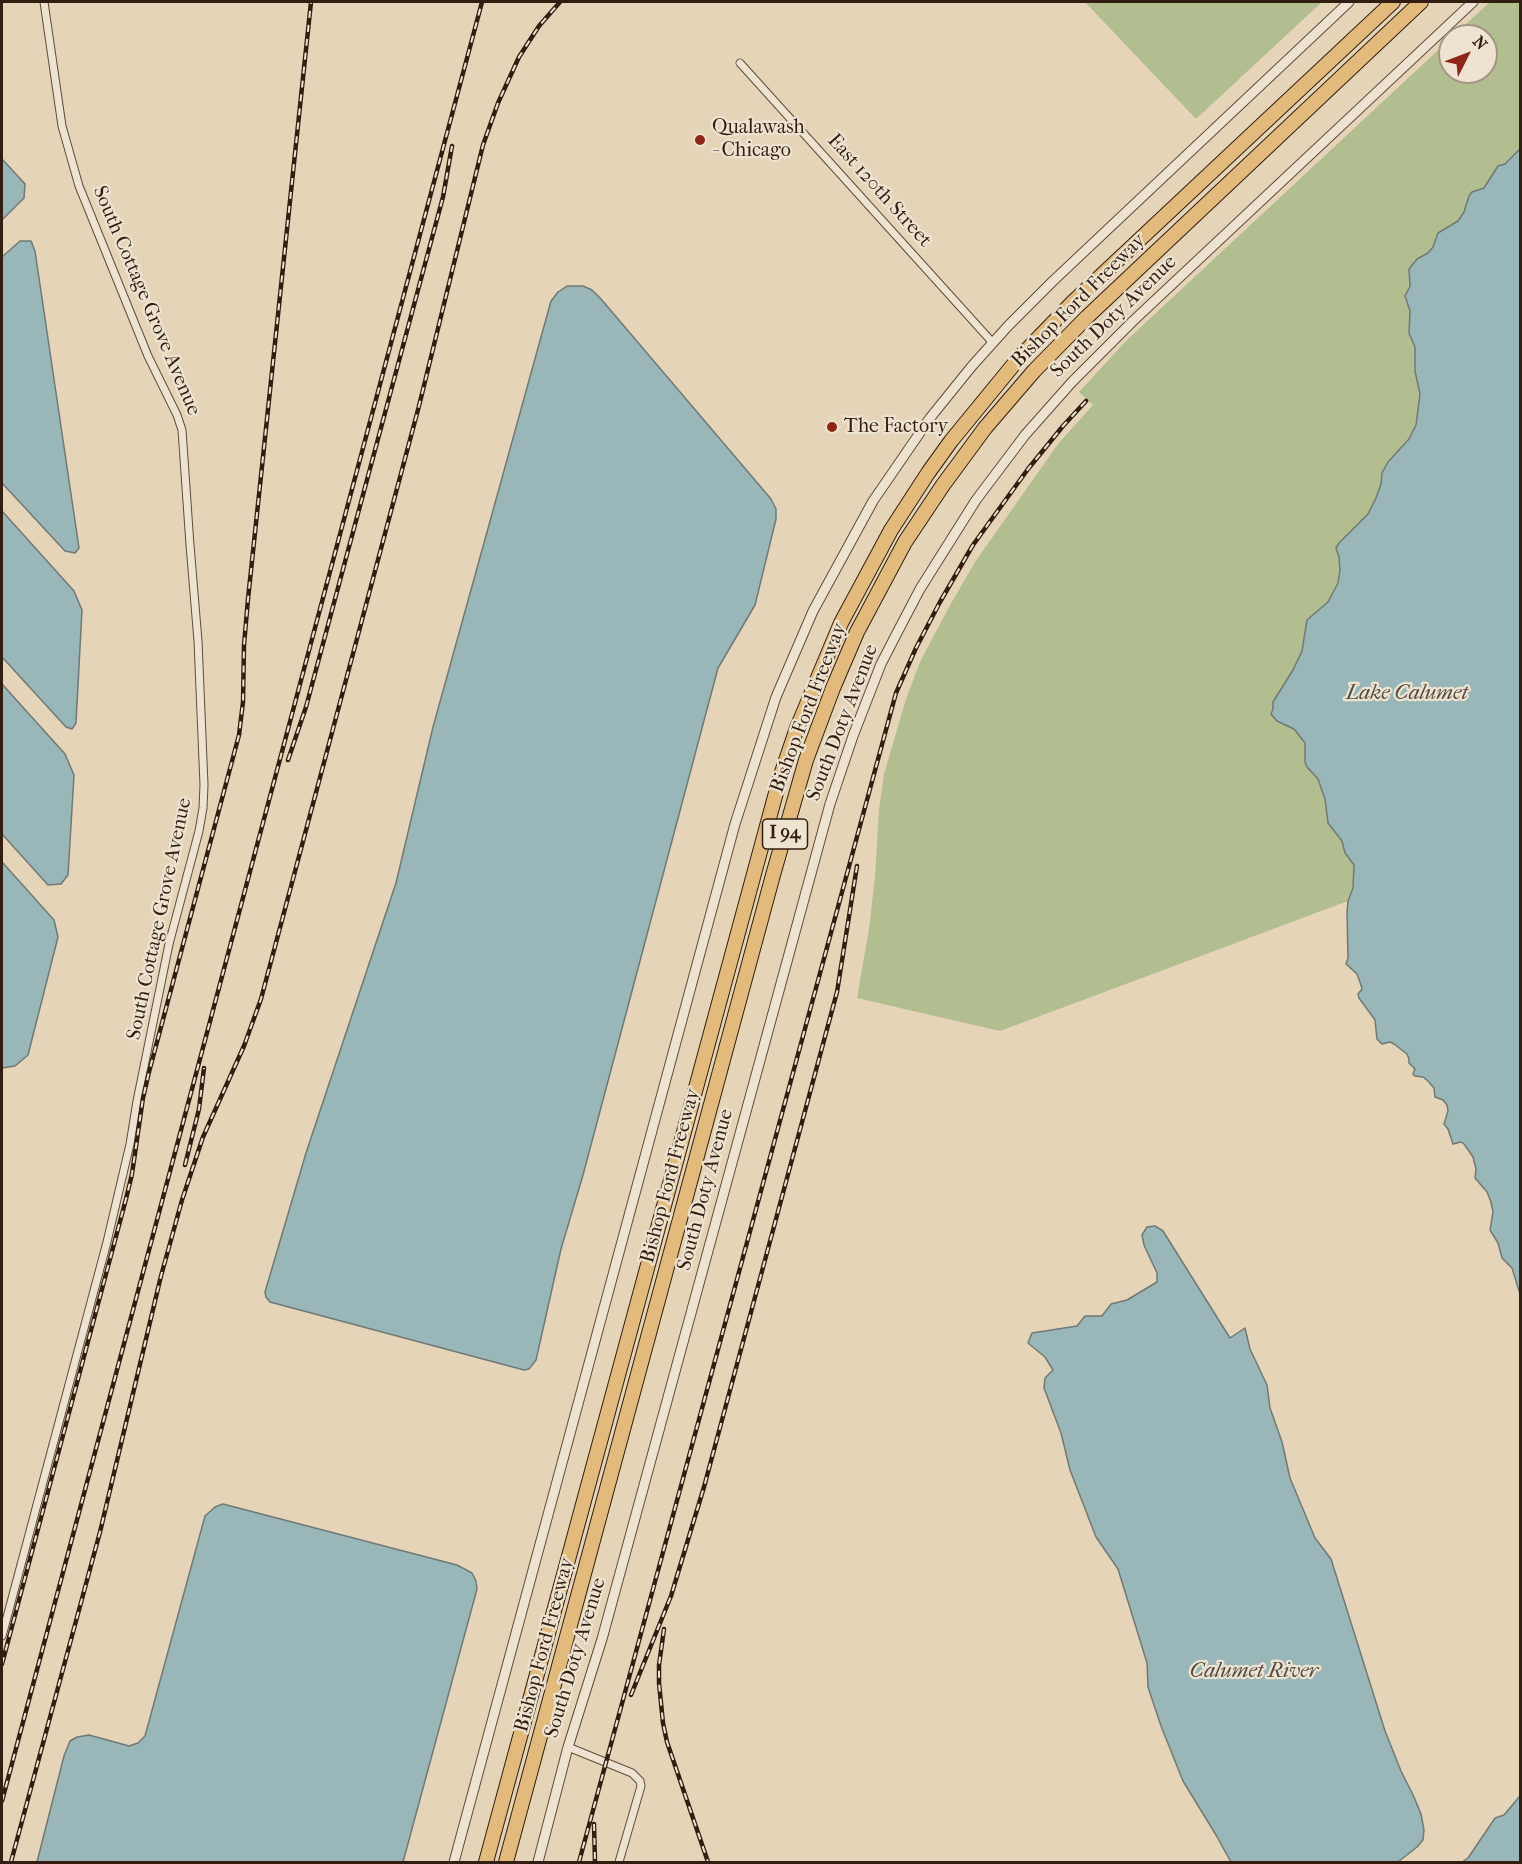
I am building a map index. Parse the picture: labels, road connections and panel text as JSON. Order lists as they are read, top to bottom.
{
  "streets": {
    "highway": ["Bishop Ford Freeway", "I 94"],
    "street": ["East 120th Street", "South Cottage Grove Avenue", "South Doty Avenue"]
  },
  "water": ["Lake Calumet", "Calumet River"],
  "places": ["Qualawash - Chicago", "The Factory"],
  "north": "top right"
}
